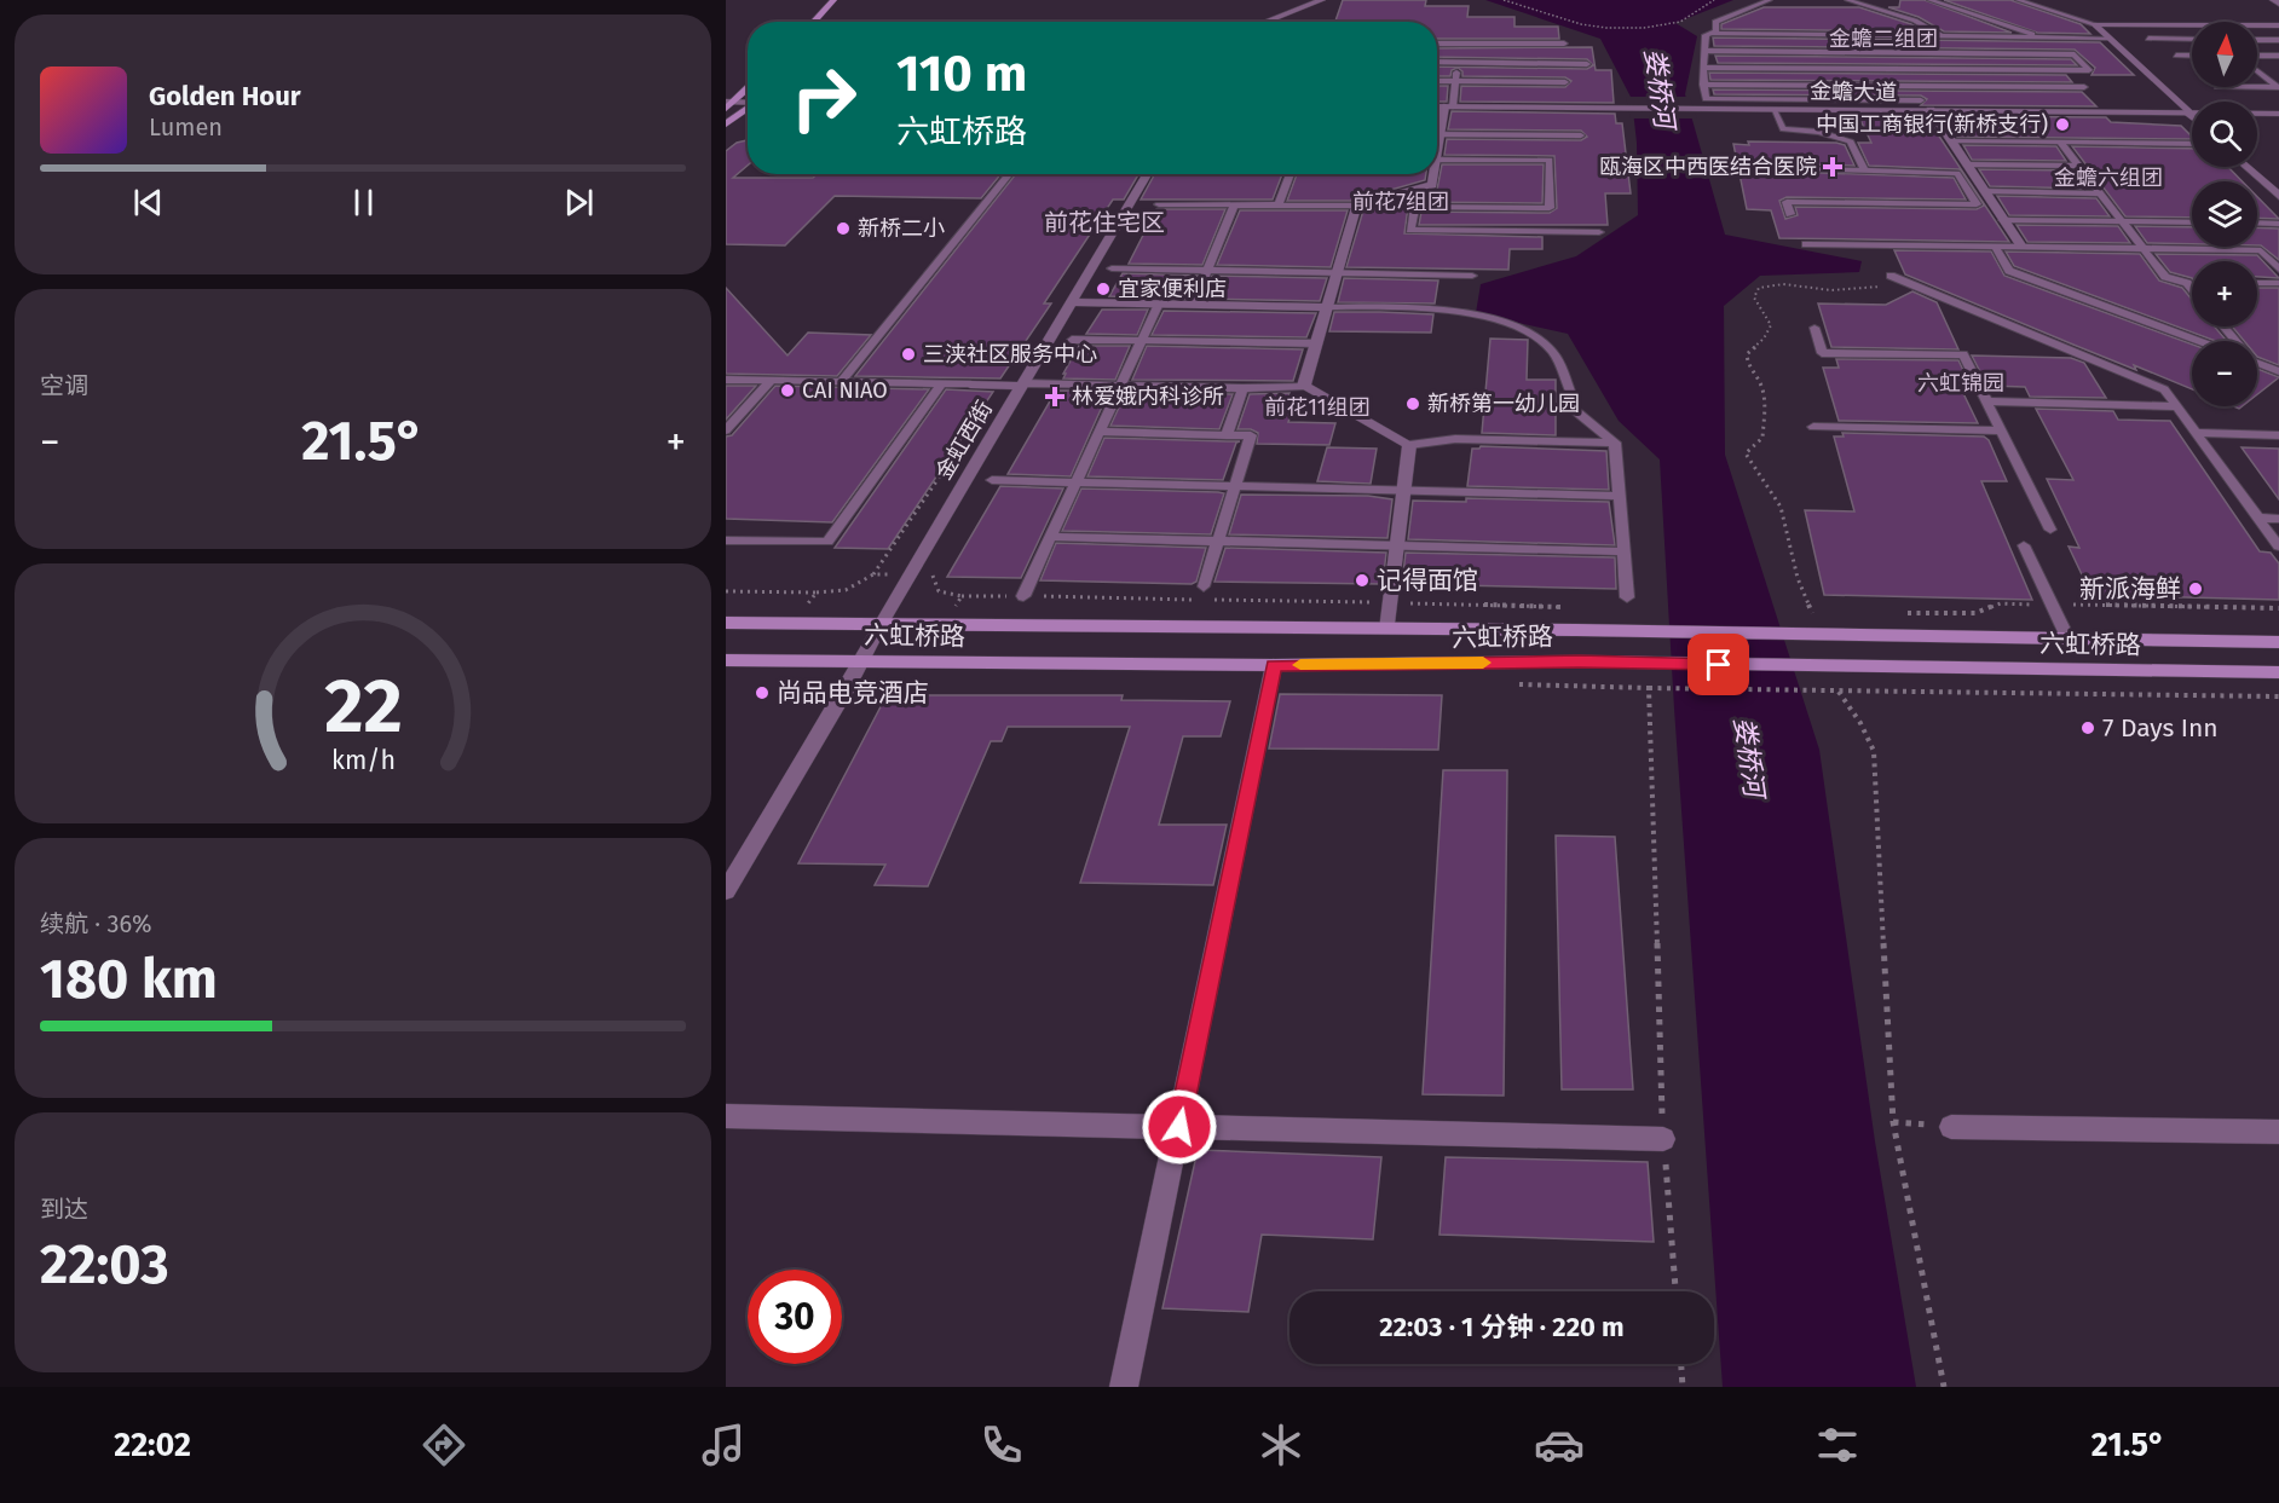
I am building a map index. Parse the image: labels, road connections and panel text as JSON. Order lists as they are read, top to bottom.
{
  "streets": {
    "main road": ["六虹桥路"],
    "street": ["金蟾大道", "金虹西街"]
  },
  "crossings": [
    ["金虹西街", "六虹桥路"]
  ],
  "districts": [
    "金蟾二组团",
    "金蟾六组团",
    "前花7组团",
    "前花住宅区",
    "六虹锦园",
    "前花11组团"
  ],
  "water": ["娄桥河"],
  "places": {
    "other": [
      "中国工商银行(新桥支行)",
      "新桥二小",
      "宜家便利店",
      "三浃社区服务中心",
      "CAI NIAO",
      "新桥第一幼儿园",
      "记得面馆",
      "新派海鲜",
      "尚品电竞酒店",
      "7 Days Inn"
    ],
    "health": ["瓯海区中西医结合医院", "林爱娥内科诊所"]
  },
  "north": "top",
  "page": {
    "map_buttons": ["+", "−"],
    "turn": ["110 m", "六虹桥路"],
    "song": ["Golden Hour", "Lumen"],
    "tile": [
      "空调",
      ["续航 · 36%", "180 km"],
      ["到达", "22:03"]
    ],
    "heat": ["−", "21.5°", "+"],
    "limit": "30",
    "trip": "22:03 · 1 分钟 · 220 m",
    "tabs": ["22:02", "21.5°"],
    "gauge": ["22", "km/h"]
  }
}
